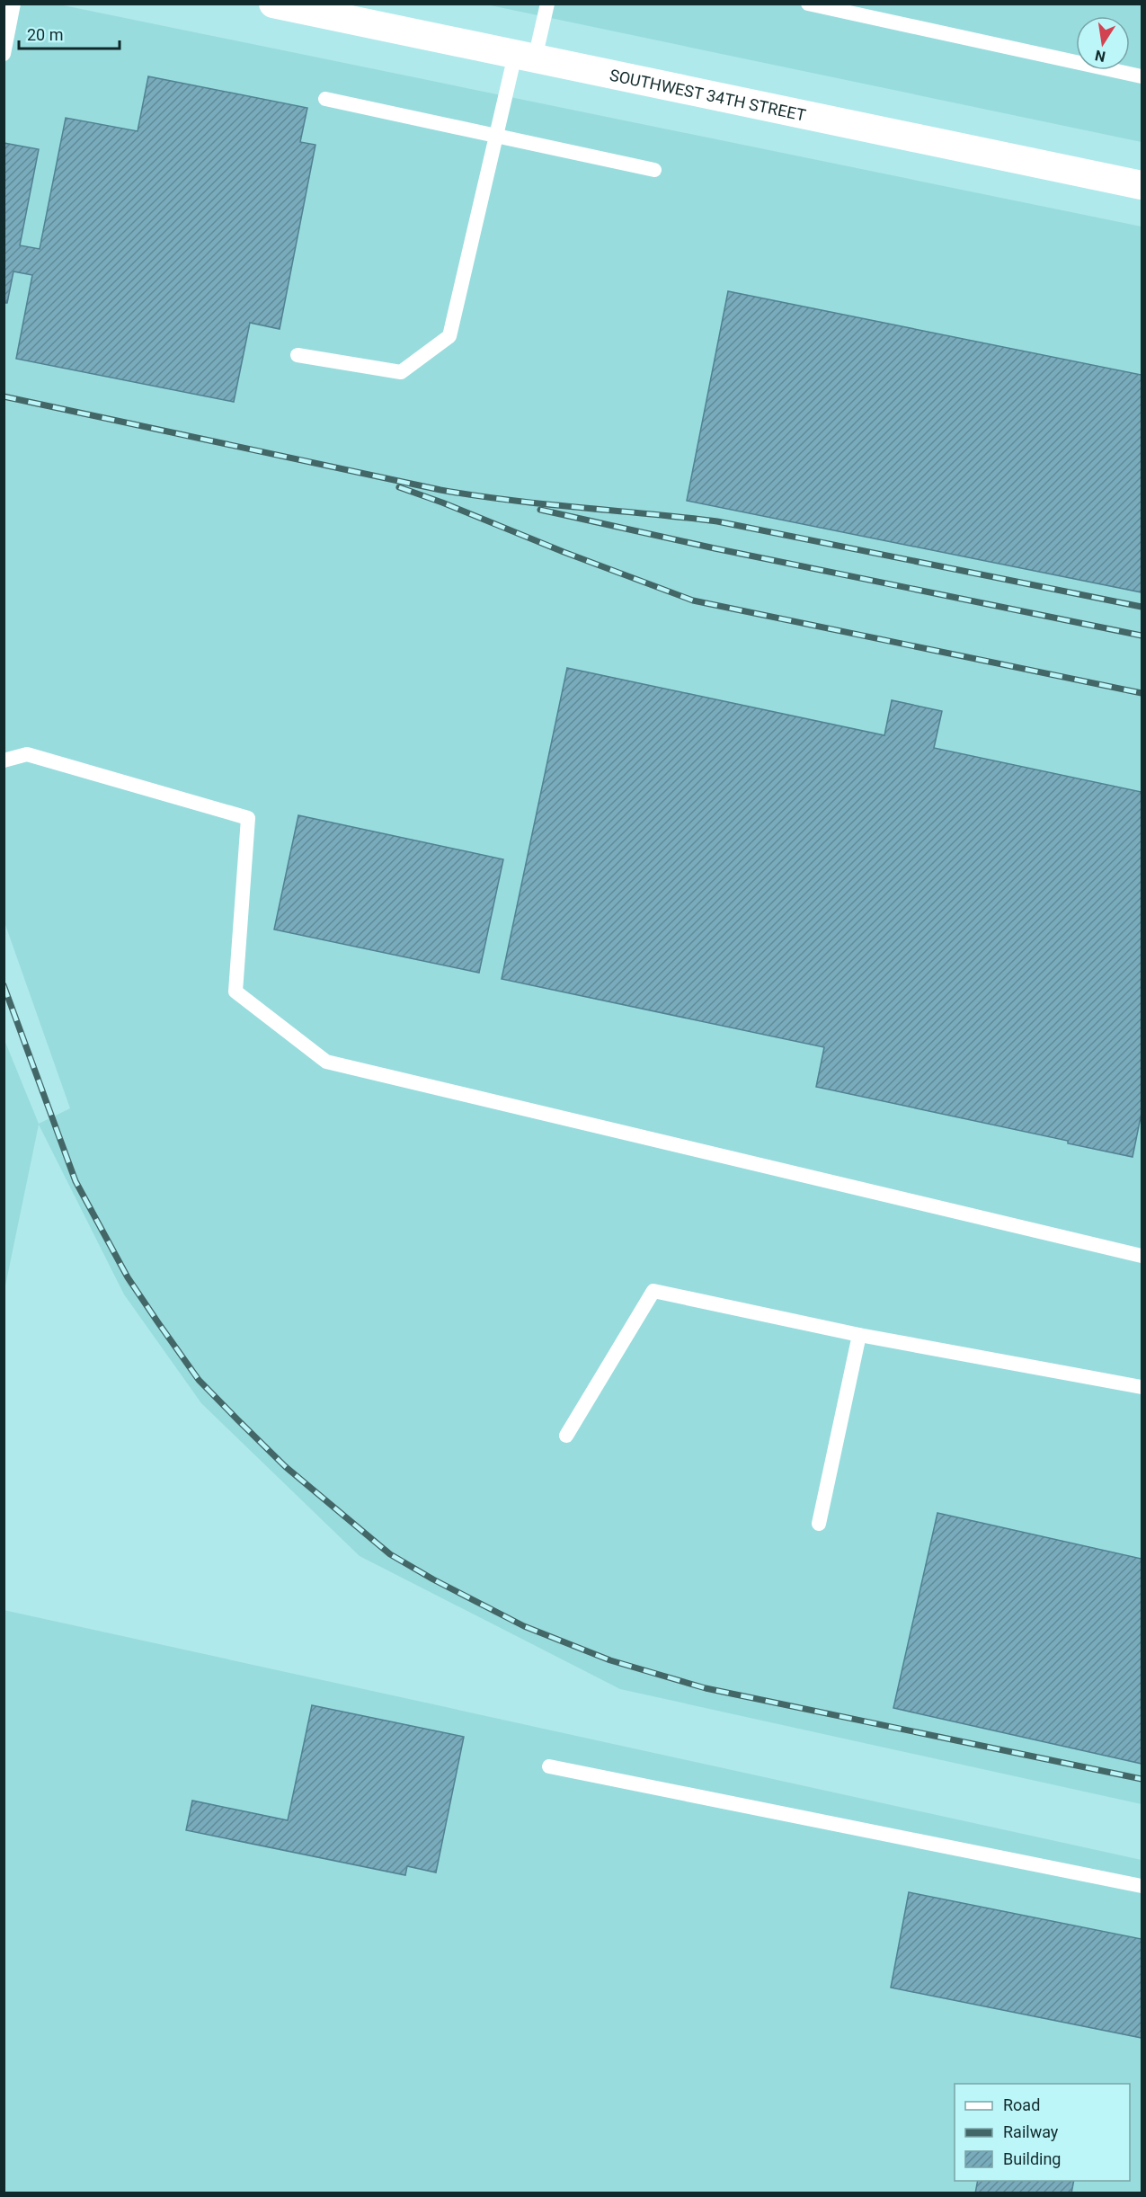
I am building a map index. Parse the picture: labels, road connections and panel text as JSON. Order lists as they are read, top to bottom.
{
  "streets": {
    "street": ["SOUTHWEST 34TH STREET"]
  },
  "legend": ["Road", "Railway", "Building"],
  "scale_bar": "20 m",
  "north": "bottom"
}
